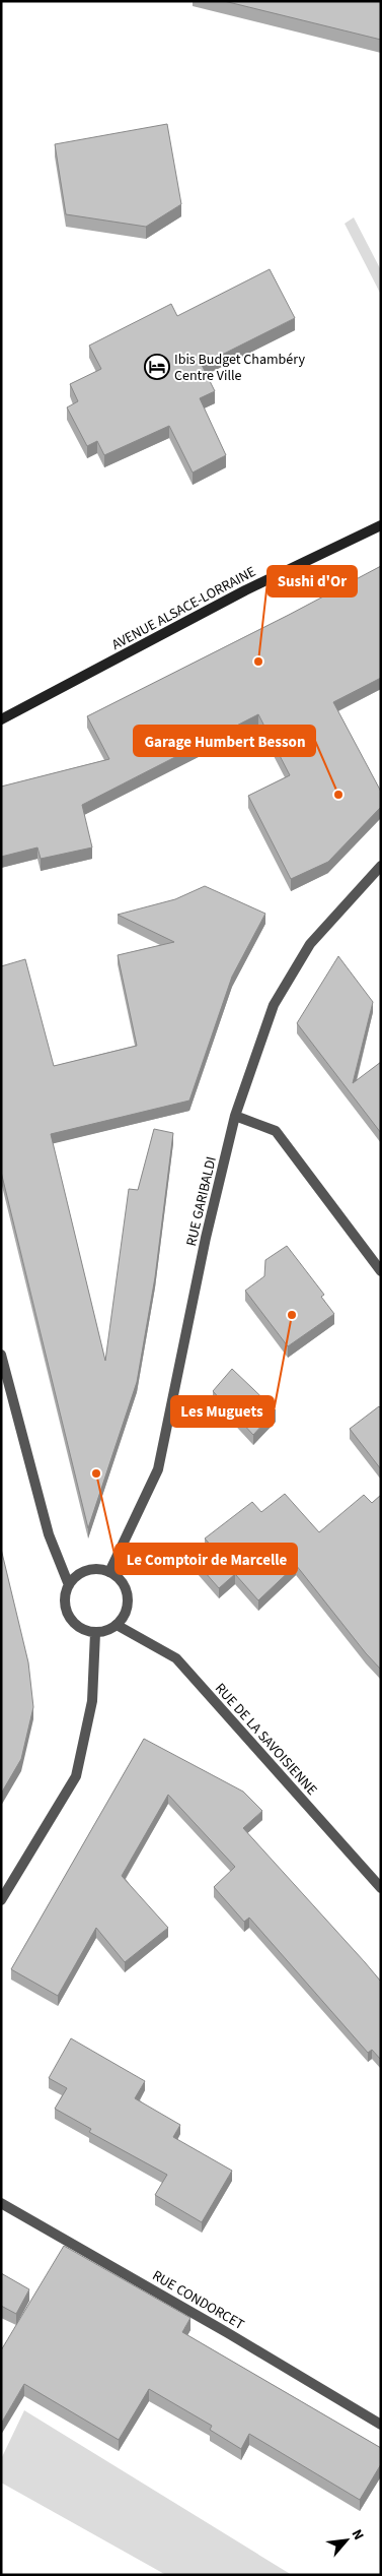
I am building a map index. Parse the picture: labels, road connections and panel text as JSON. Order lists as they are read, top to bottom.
{
  "streets": {
    "main road": ["AVENUE ALSACE-LORRAINE"],
    "street": ["RUE GARIBALDI", "RUE DE LA SAVOISIENNE", "RUE CONDORCET"]
  },
  "crossings": [
    ["RUE GARIBALDI", "RUE DE LA SAVOISIENNE"]
  ],
  "places": {
    "hotel": ["Ibis Budget Chambéry Centre Ville"],
    "other": [
      "Sushi d'Or",
      "Garage Humbert Besson",
      "Les Muguets",
      "Le Comptoir de Marcelle"
    ]
  },
  "north": "top right"
}
